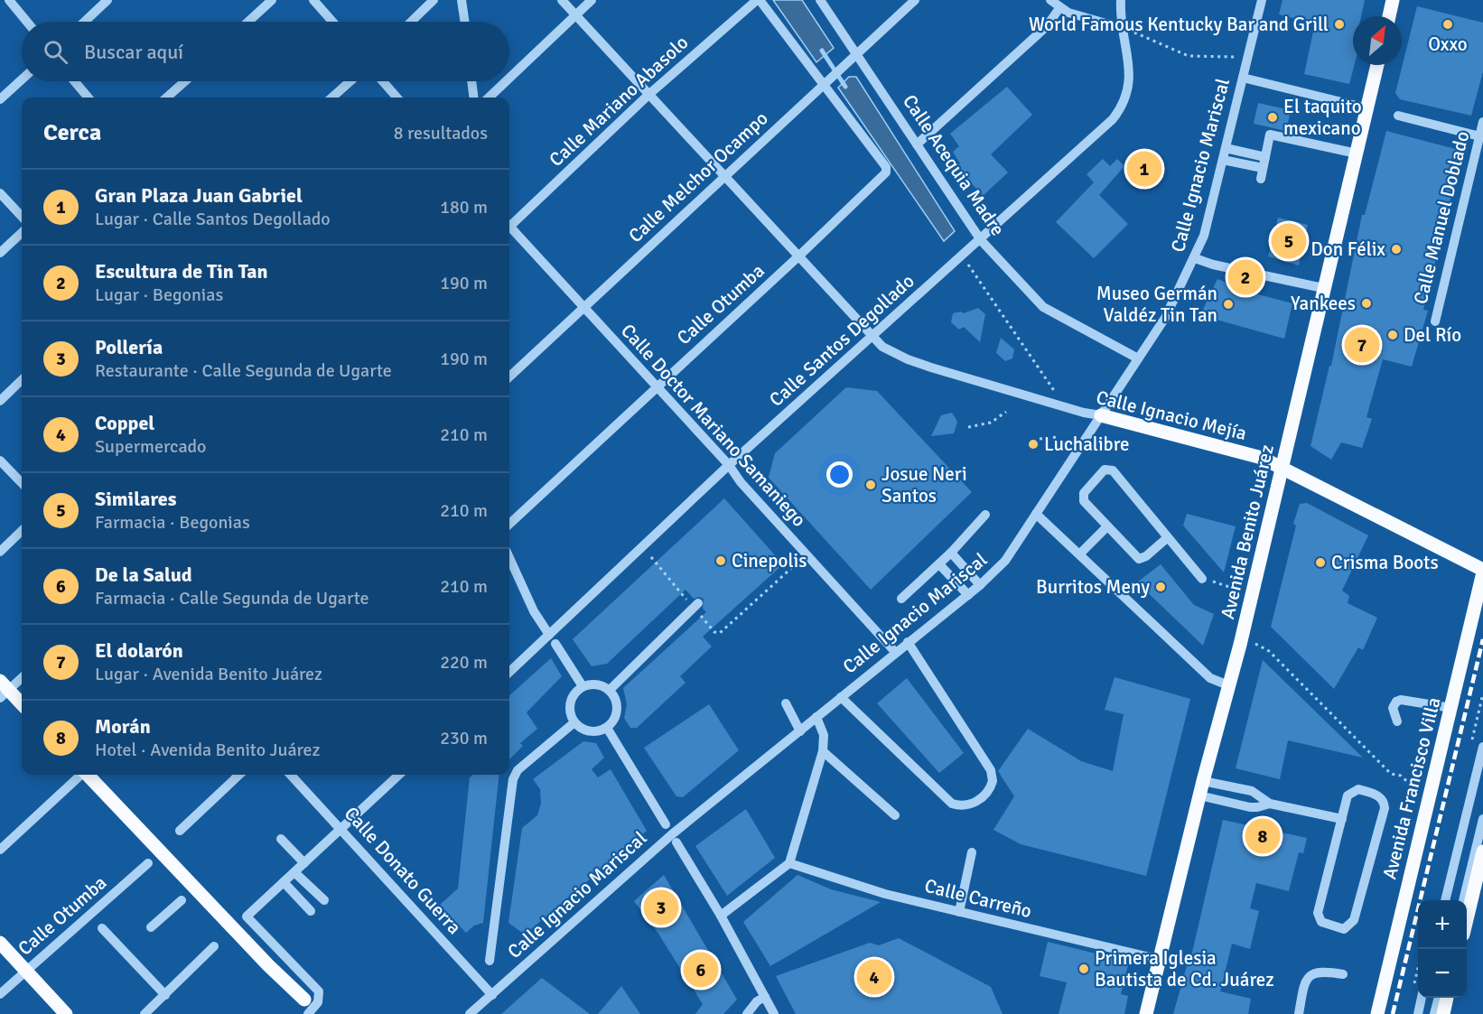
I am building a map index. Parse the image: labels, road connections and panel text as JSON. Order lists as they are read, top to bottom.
{
  "streets": {
    "main road": ["Calle Ignacio Mejía", "Avenida Benito Juárez", "Avenida Francisco Villa"],
    "street": [
      "Calle Mariano Abasolo",
      "Calle Acequia Madre",
      "Calle Ignacio Mariscal",
      "Calle Melchor Ocampo",
      "Calle Manuel Doblado",
      "Calle Otumba",
      "Calle Santos Degollado",
      "Calle Doctor Mariano Samaniego",
      "Calle Donato Guerra",
      "Calle Carreño"
    ]
  },
  "crossings": [
    ["Calle Mariano Abasolo", "Calle Ignacio Mejía"],
    ["Calle Acequia Madre", "Calle Ignacio Mariscal"],
    ["Calle Acequia Madre", "Calle Melchor Ocampo"],
    ["Calle Acequia Madre", "Calle Santos Degollado"],
    ["Calle Ignacio Mariscal", "Calle Ignacio Mejía"],
    ["Calle Ignacio Mariscal", "Calle Doctor Mariano Samaniego"],
    ["Calle Ignacio Mariscal", "Calle Donato Guerra"],
    ["Calle Melchor Ocampo", "Calle Otumba"],
    ["Calle Melchor Ocampo", "Calle Ignacio Mejía"],
    ["Calle Melchor Ocampo", "Calle Doctor Mariano Samaniego"],
    ["Calle Otumba", "Calle Ignacio Mejía"],
    ["Calle Otumba", "Calle Doctor Mariano Samaniego"],
    ["Calle Santos Degollado", "Calle Ignacio Mejía"],
    ["Calle Santos Degollado", "Calle Doctor Mariano Samaniego"],
    ["Calle Ignacio Mejía", "Avenida Benito Juárez"],
    ["Calle Ignacio Mejía", "Avenida Francisco Villa"],
    ["Avenida Benito Juárez", "Calle Carreño"]
  ],
  "places": [
    "World Famous Kentucky Bar and Grill",
    "Oxxo",
    "El taquito mexicano",
    "Don Félix",
    "Yankees",
    "Museo Germán Valdéz Tin Tan",
    "Del Río",
    "Luchalibre",
    "Josue Neri Santos",
    "Cinepolis",
    "Crisma Boots",
    "Burritos Meny",
    "Primera Iglesia Bautista de Cd. Juárez"
  ],
  "north": "top right",
  "page": {
    "search": "Buscar aquí",
    "heading": ["Cerca", "8 resultados"],
    "pins": [
      "1",
      "5",
      "2",
      "7",
      "8",
      "3",
      "6",
      "4"
    ],
    "list": [
      {
        "mark": "1",
        "name": "Gran Plaza Juan Gabriel",
        "note": "Lugar · Calle Santos Degollado",
        "value": "180 m"
      },
      {
        "mark": "2",
        "name": "Escultura de Tin Tan",
        "note": "Lugar · Begonias",
        "value": "190 m"
      },
      {
        "mark": "3",
        "name": "Pollería",
        "note": "Restaurante · Calle Segunda de Ugarte",
        "value": "190 m"
      },
      {
        "mark": "4",
        "name": "Coppel",
        "note": "Supermercado",
        "value": "210 m"
      },
      {
        "mark": "5",
        "name": "Similares",
        "note": "Farmacia · Begonias",
        "value": "210 m"
      },
      {
        "mark": "6",
        "name": "De la Salud",
        "note": "Farmacia · Calle Segunda de Ugarte",
        "value": "210 m"
      },
      {
        "mark": "7",
        "name": "El dolarón",
        "note": "Lugar · Avenida Benito Juárez",
        "value": "220 m"
      },
      {
        "mark": "8",
        "name": "Morán",
        "note": "Hotel · Avenida Benito Juárez",
        "value": "230 m"
      }
    ],
    "map_buttons": ["+", "−"]
  }
}
